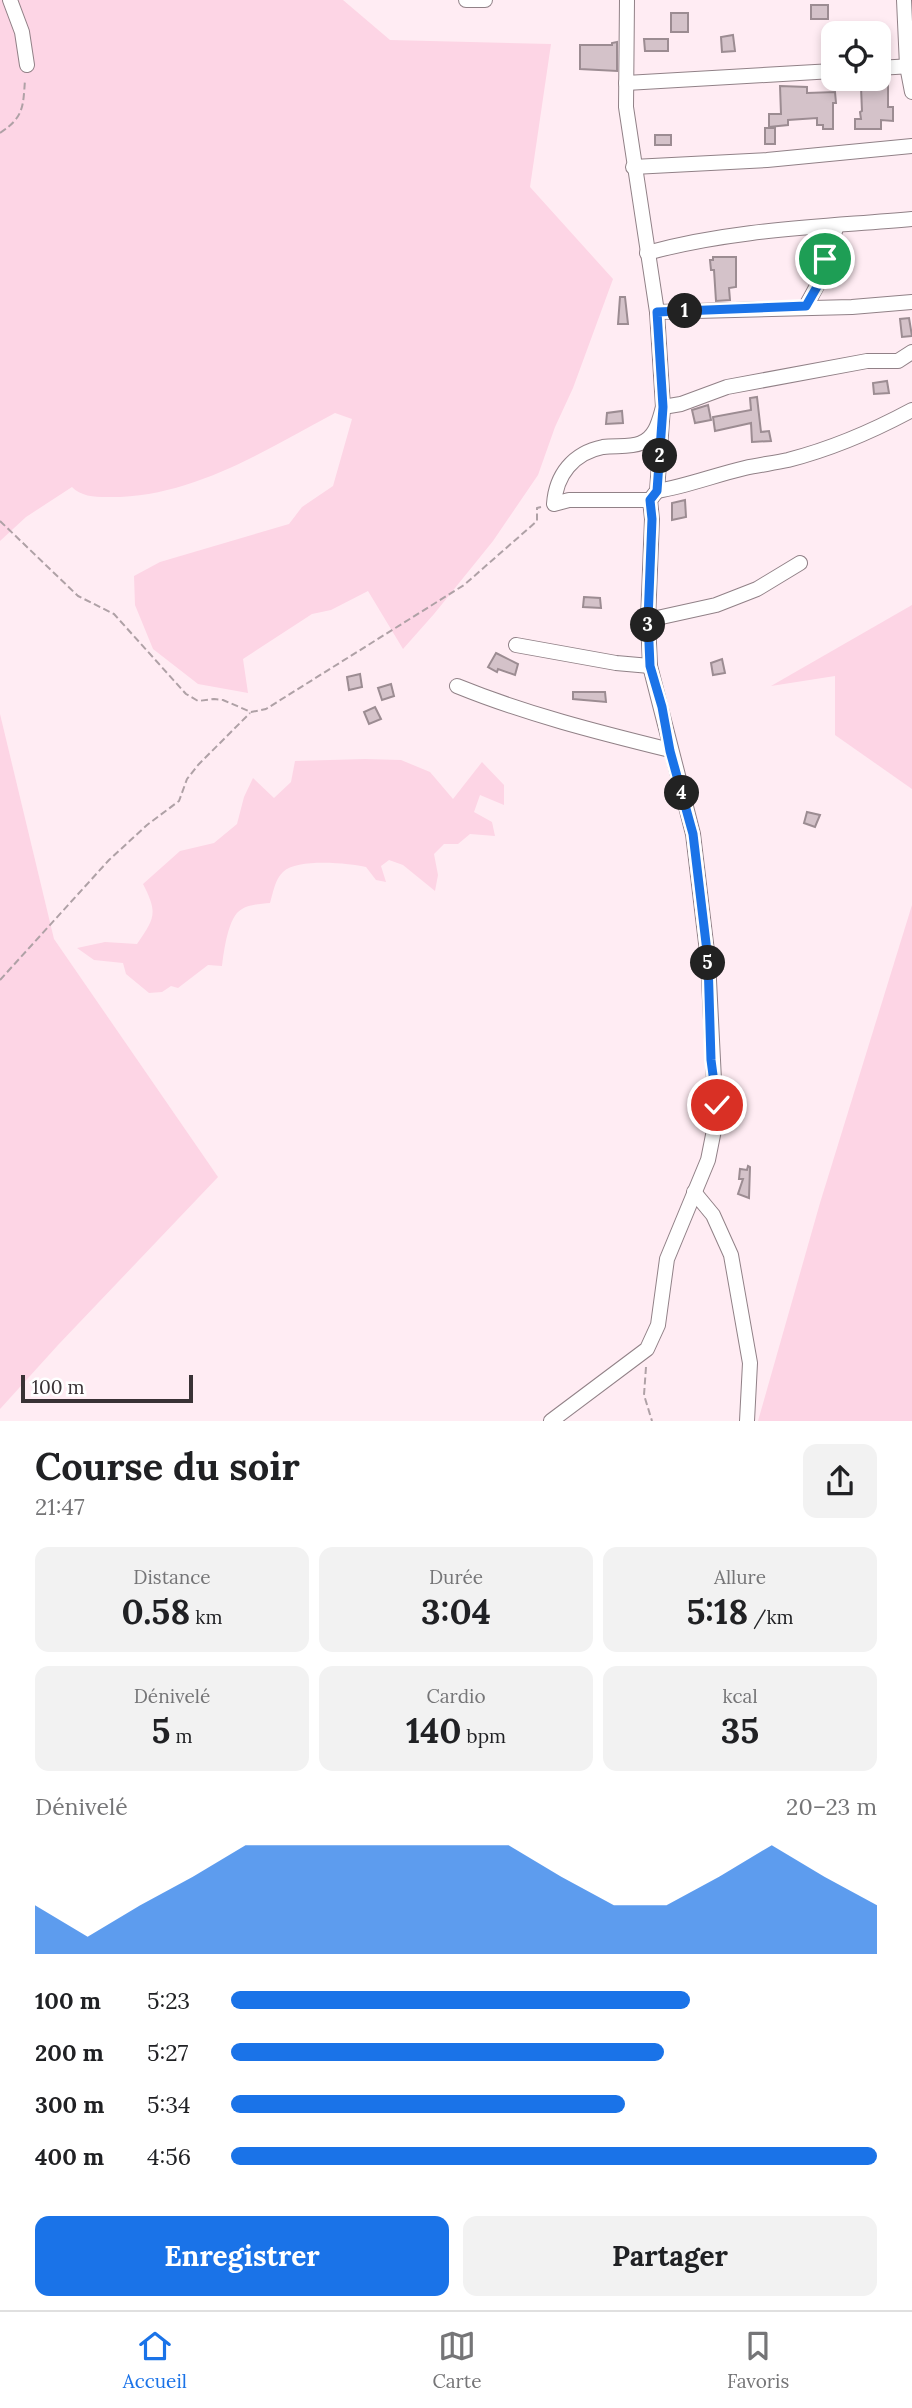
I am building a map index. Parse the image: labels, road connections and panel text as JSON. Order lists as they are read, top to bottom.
{
  "scale_bar": "100 m",
  "page": {
    "pins": [
      "1",
      "2",
      "3",
      "4",
      "5"
    ],
    "scale": "100 m",
    "heading": ["Course du soir", "21:47"],
    "stats": [
      ["Distance", "0.58 km"],
      ["Durée", "3:04"],
      ["Allure", "5:18 /km"],
      ["Dénivelé", "5 m"],
      ["Cardio", "140 bpm"],
      ["kcal", "35"]
    ],
    "chart": ["Dénivelé", "20–23 m"],
    "list": [
      {
        "name": "100 m",
        "note": "5:23"
      },
      {
        "name": "200 m",
        "note": "5:27"
      },
      {
        "name": "300 m",
        "note": "5:34"
      },
      {
        "name": "400 m",
        "note": "4:56"
      }
    ],
    "buttons": ["Enregistrer", "Partager"],
    "tabs": ["Accueil", "Carte", "Favoris"]
  }
}
